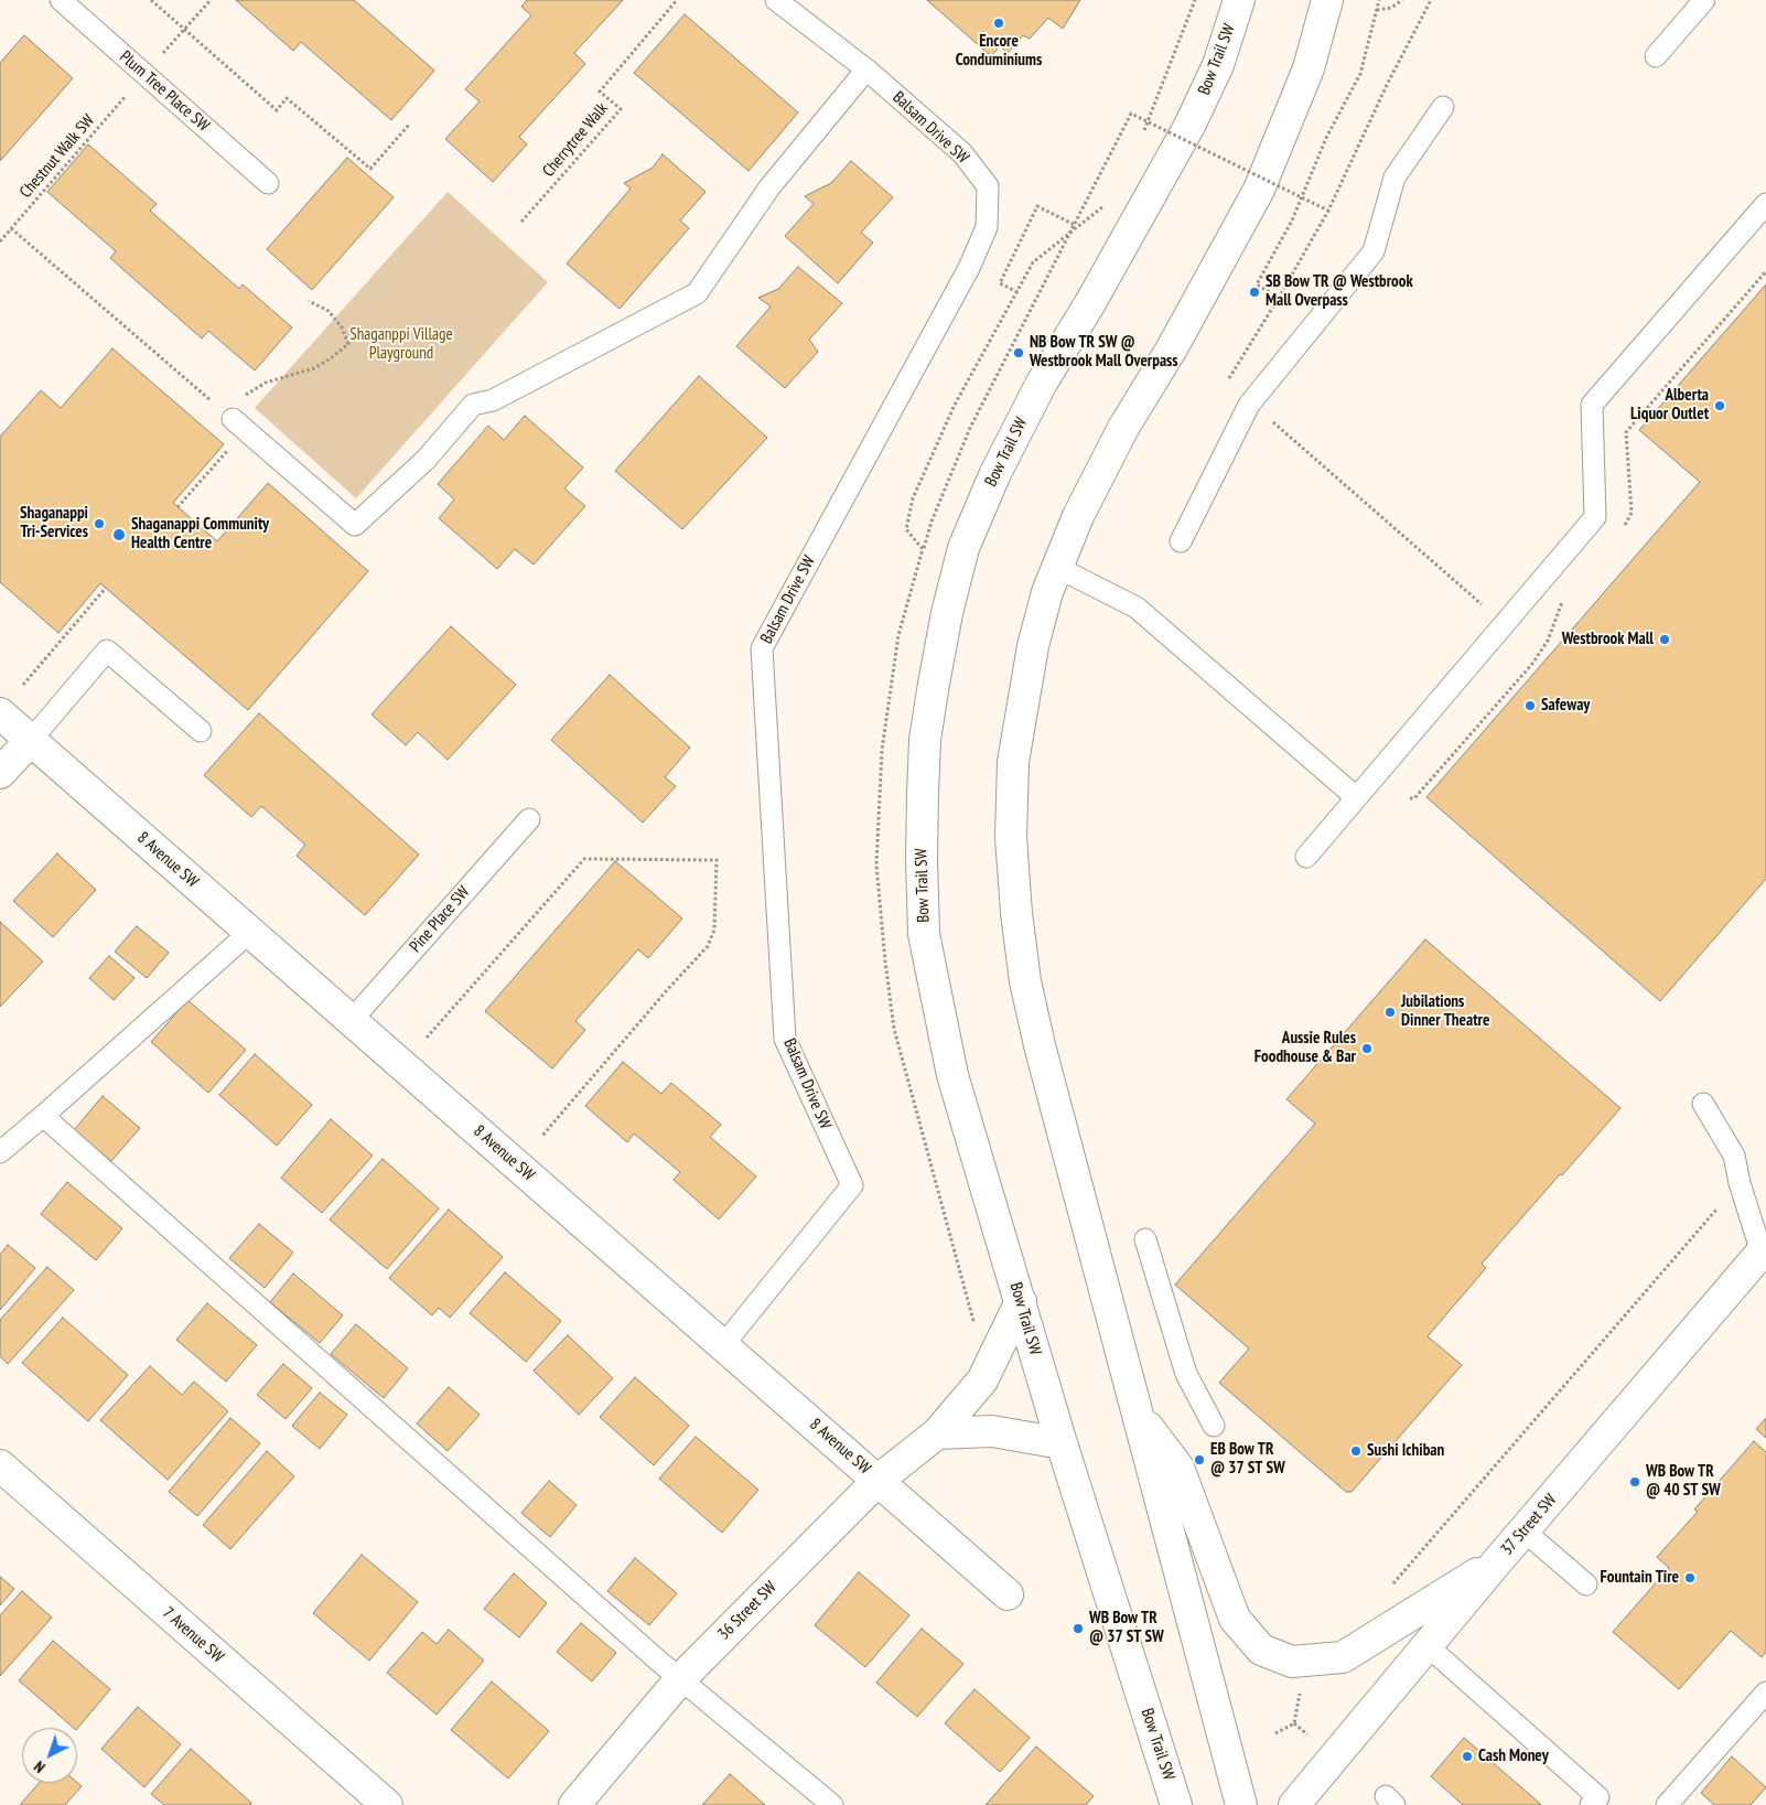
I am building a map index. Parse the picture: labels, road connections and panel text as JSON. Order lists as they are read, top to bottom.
{
  "streets": {
    "main road": [
      "Bow Trail SW",
      "8 Avenue SW",
      "37 Street SW",
      "36 Street SW",
      "7 Avenue SW"
    ],
    "lane": ["Plum Tree Place SW", "Balsam Drive SW", "Pine Place SW"],
    "path": ["Cherrytree Walk", "Chestnut Walk SW"]
  },
  "crossings": [
    ["Bow Trail SW", "36 Street SW"],
    ["Balsam Drive SW", "8 Avenue SW"],
    ["8 Avenue SW", "Pine Place SW"],
    ["8 Avenue SW", "36 Street SW"]
  ],
  "parks": ["Shaganppi Village Playground"],
  "places": [
    "Encore Conduminiums",
    "SB Bow TR @ Westbrook Mall Overpass",
    "NB Bow TR SW @ Westbrook Mall Overpass",
    "Alberta Liquor Outlet",
    "Shaganappi Tri-Services",
    "Shaganappi Community Health Centre",
    "Westbrook Mall",
    "Safeway",
    "Jubilations Dinner Theatre",
    "Aussie Rules Foodhouse & Bar",
    "Sushi Ichiban",
    "EB Bow TR @ 37 ST SW",
    "WB Bow TR @ 40 ST SW",
    "Fountain Tire",
    "WB Bow TR @ 37 ST SW",
    "Cash Money"
  ],
  "north": "bottom left"
}
